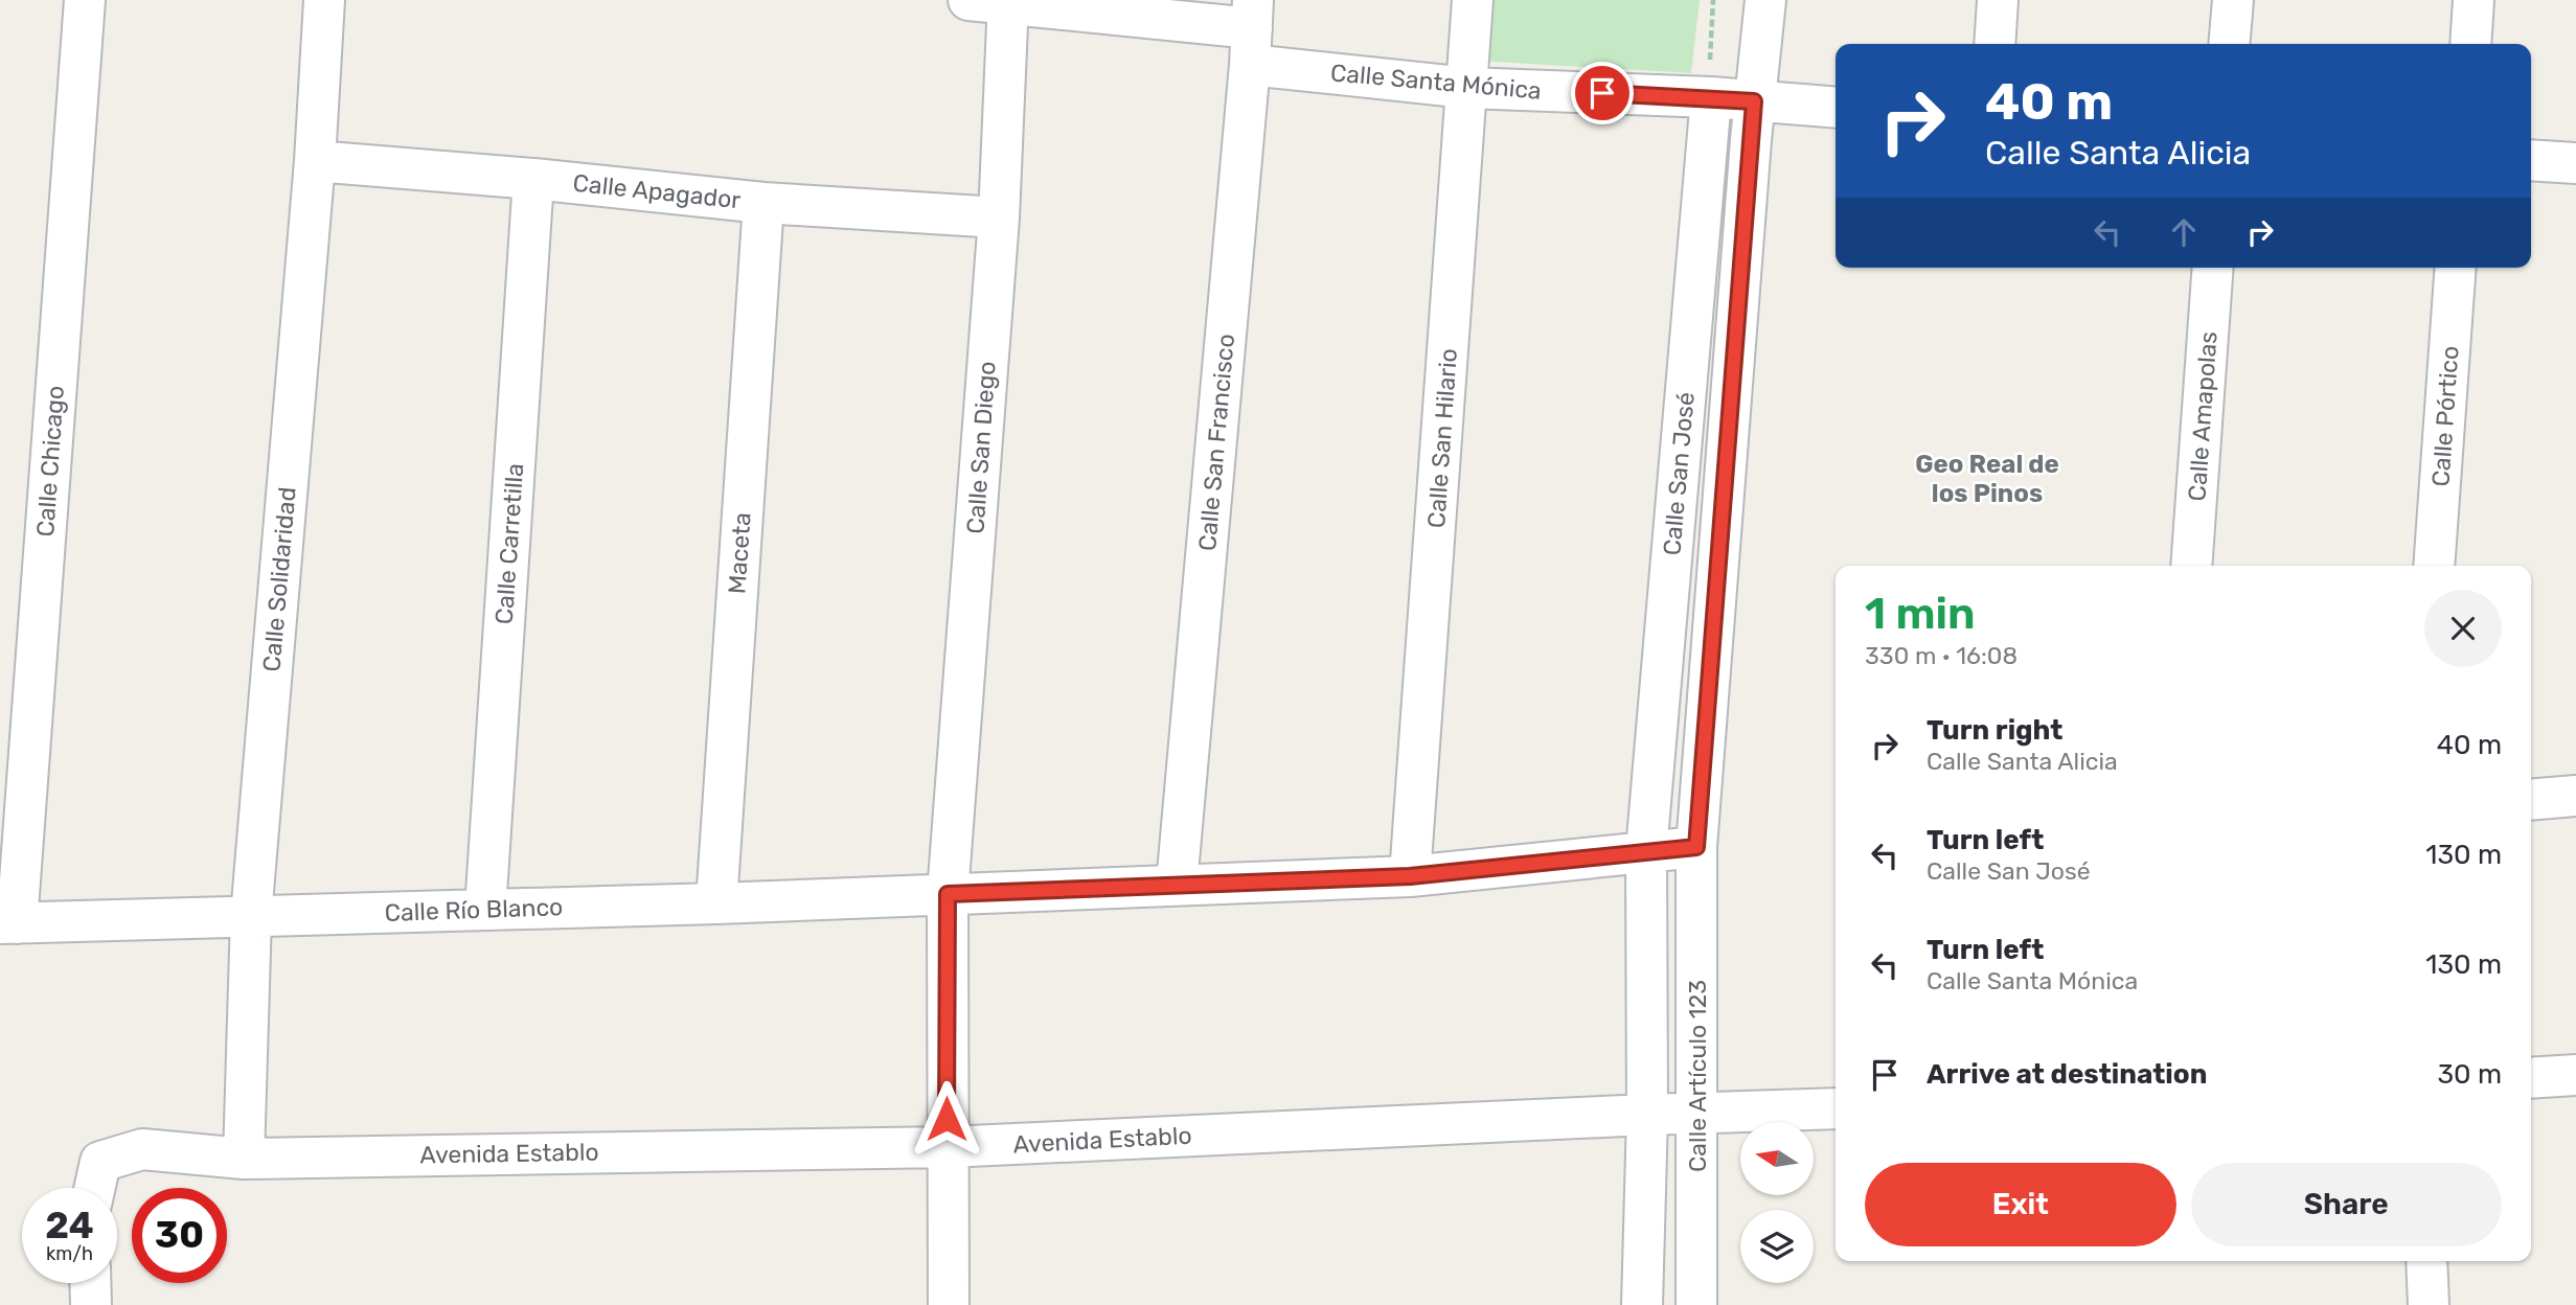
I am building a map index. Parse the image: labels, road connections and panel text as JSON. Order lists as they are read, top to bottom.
{
  "streets": {
    "street": [
      "Calle Santa Mónica",
      "Calle Apagador",
      "Calle Amapolas",
      "Calle Pórtico",
      "Calle San Hilario",
      "Calle San Francisco",
      "Calle San Diego",
      "Calle Chicago",
      "Calle San José",
      "Calle Carretilla",
      "Maceta",
      "Calle Solidaridad",
      "Calle Río Blanco",
      "Calle Artículo 123",
      "Avenida Establo"
    ]
  },
  "crossings": [
    ["Calle Santa Mónica", "Calle San Hilario"],
    ["Calle Santa Mónica", "Calle San Francisco"],
    ["Calle Santa Mónica", "Calle San Diego"],
    ["Calle Santa Mónica", "Calle San José"],
    ["Calle Apagador", "Calle San Diego"],
    ["Calle Apagador", "Calle Carretilla"],
    ["Calle Apagador", "Maceta"],
    ["Calle Apagador", "Calle Solidaridad"],
    ["Calle San Hilario", "Calle Río Blanco"],
    ["Calle San Francisco", "Calle Río Blanco"],
    ["Calle San Diego", "Calle Río Blanco"],
    ["Calle San Diego", "Avenida Establo"],
    ["Calle Chicago", "Calle Río Blanco"],
    ["Calle San José", "Calle Río Blanco"],
    ["Calle San José", "Calle Artículo 123"],
    ["Calle Carretilla", "Calle Río Blanco"],
    ["Maceta", "Calle Río Blanco"],
    ["Calle Solidaridad", "Calle Río Blanco"],
    ["Calle Solidaridad", "Avenida Establo"],
    ["Calle Río Blanco", "Calle Artículo 123"],
    ["Calle Artículo 123", "Avenida Establo"]
  ],
  "districts": ["Geo Real de los Pinos"],
  "north": "left",
  "page": {
    "turn": ["40 m", "Calle Santa Alicia"],
    "heading": ["1 min", "330 m · 16:08"],
    "list": [
      {
        "name": "Turn right",
        "note": "Calle Santa Alicia",
        "value": "40 m"
      },
      {
        "name": "Turn left",
        "note": "Calle San José",
        "value": "130 m"
      },
      {
        "name": "Turn left",
        "note": "Calle Santa Mónica",
        "value": "130 m"
      },
      {
        "name": "Arrive at destination",
        "value": "30 m"
      }
    ],
    "buttons": ["Exit", "Share"],
    "speed": "24 km/h",
    "limit": "30"
  }
}
